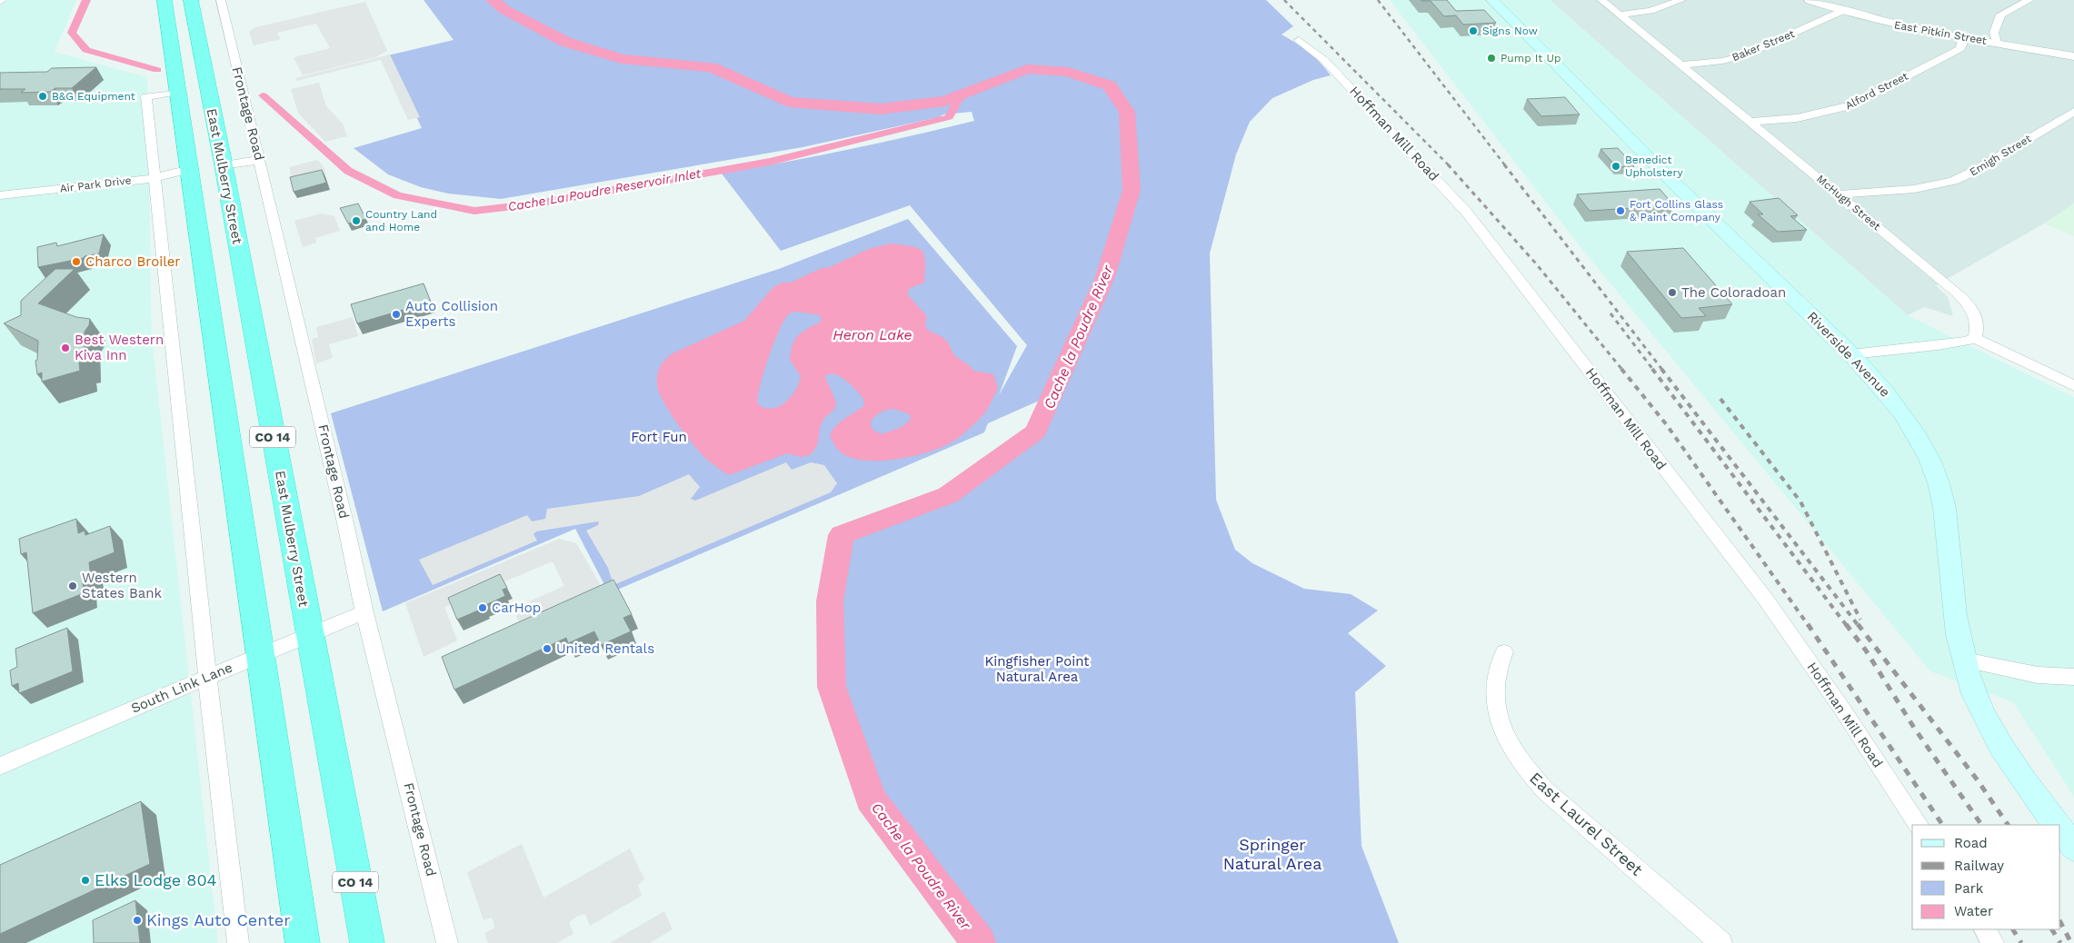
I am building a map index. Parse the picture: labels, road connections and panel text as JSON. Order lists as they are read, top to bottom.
{
  "streets": {
    "highway": ["East Mulberry Street", "CO 14"],
    "main road": ["Riverside Avenue"],
    "street": [
      "East Pitkin Street",
      "Baker Street",
      "Alford Street",
      "Frontage Road",
      "Hoffman Mill Road",
      "Emigh Street",
      "Air Park Drive",
      "McHugh Street",
      "South Link Lane",
      "East Laurel Street"
    ]
  },
  "crossings": [
    ["East Pitkin Street", "Baker Street"],
    ["East Pitkin Street", "Alford Street"],
    ["Baker Street", "McHugh Street"],
    ["Alford Street", "McHugh Street"],
    ["Frontage Road", "South Link Lane"],
    ["Emigh Street", "McHugh Street"],
    ["East Mulberry Street", "South Link Lane"],
    ["Air Park Drive", "CO 14"],
    ["CO 14", "South Link Lane"]
  ],
  "water": ["Cache La Poudre Reservoir Inlet", "Heron Lake", "Cache la Poudre River"],
  "parks": ["Fort Fun", "Kingfisher Point Natural Area", "Springer Natural Area"],
  "places": [
    "Signs Now",
    "Pump It Up",
    "B&G Equipment",
    "Benedict Upholstery",
    "Fort Collins Glass & Paint Company",
    "Country Land and Home",
    "Charco Broiler",
    "The Coloradoan",
    "Auto Collision Experts",
    "Best Western Kiva Inn",
    "Western States Bank",
    "CarHop",
    "United Rentals",
    "Elks Lodge 804",
    "Kings Auto Center"
  ],
  "legend": [
    "Road",
    "Railway",
    "Park",
    "Water"
  ]
}
